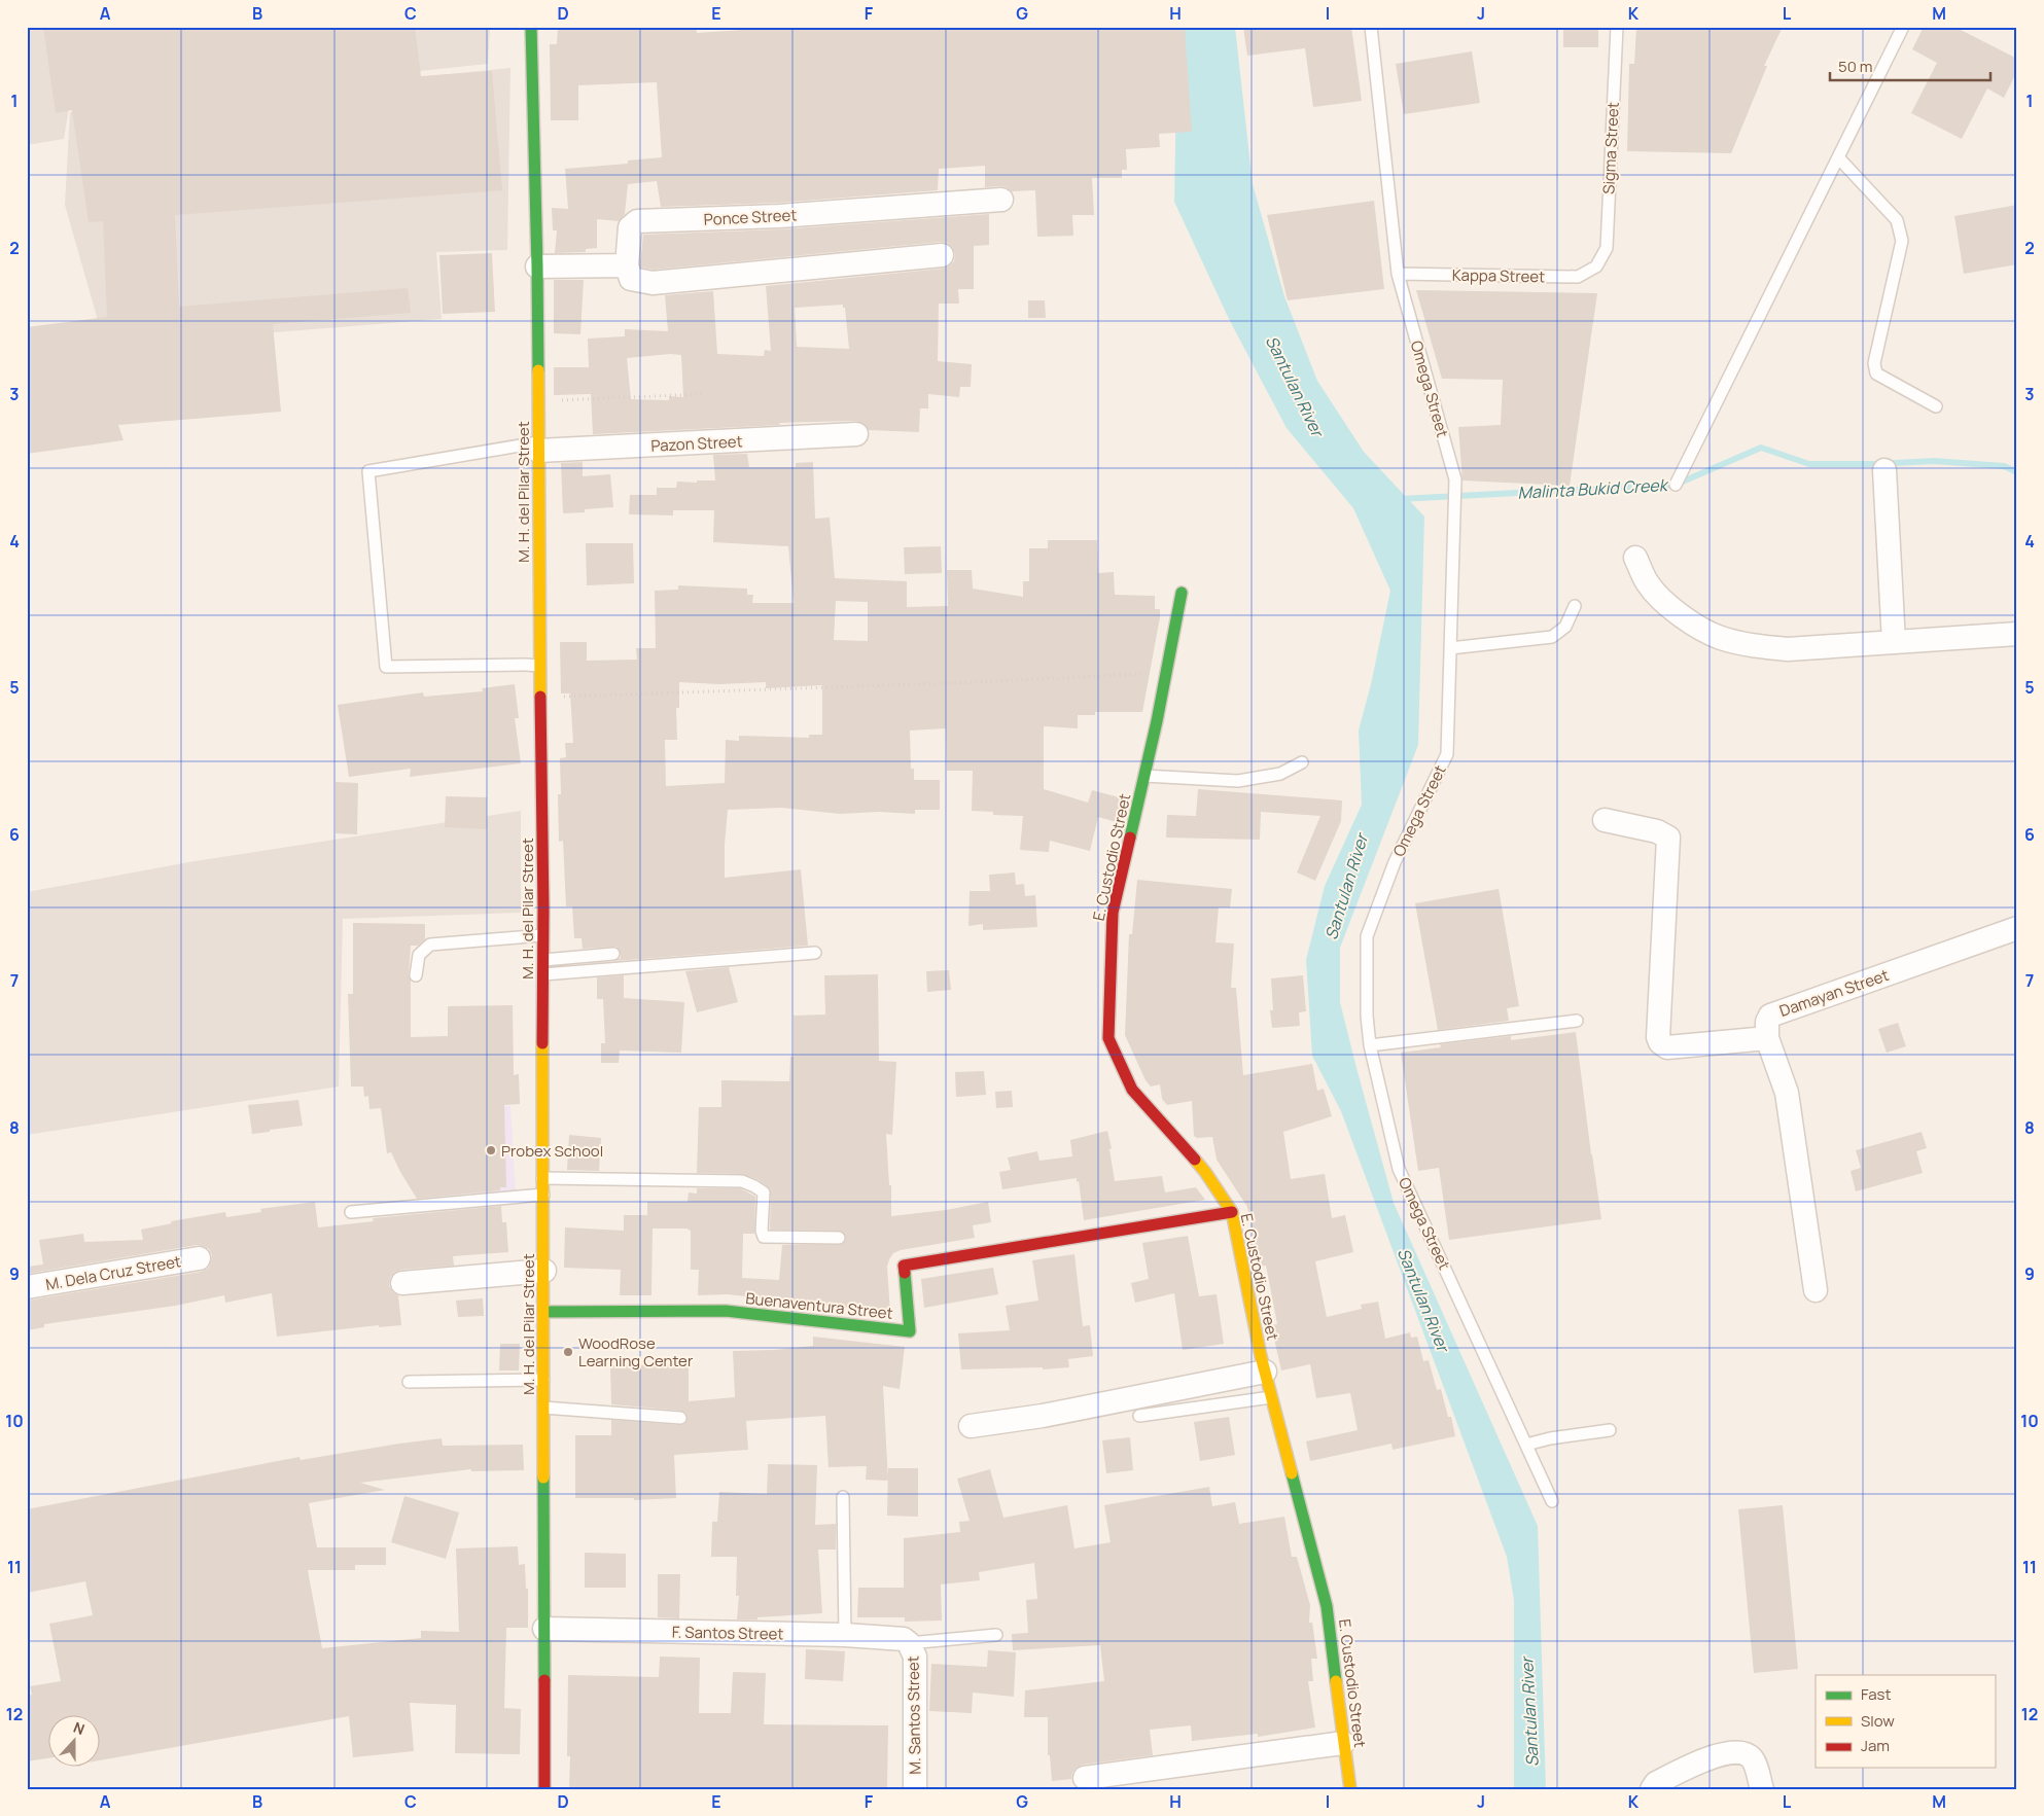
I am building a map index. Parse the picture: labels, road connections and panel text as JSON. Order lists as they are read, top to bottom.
{
  "streets": {
    "street": [
      "Ponce Street",
      "Pazon Street",
      "M. H. del Pilar Street",
      "E. Custodio Street",
      "Damayan Street",
      "M. Dela Cruz Street",
      "Buenaventura Street",
      "F. Santos Street",
      "M. Santos Street"
    ],
    "lane": ["Sigma Street", "Kappa Street", "Omega Street"]
  },
  "crossings": [
    ["Sigma Street", "Kappa Street"],
    ["Kappa Street", "Omega Street"],
    ["Pazon Street", "M. H. del Pilar Street"],
    ["M. H. del Pilar Street", "Buenaventura Street"],
    ["M. H. del Pilar Street", "F. Santos Street"],
    ["E. Custodio Street", "Buenaventura Street"],
    ["F. Santos Street", "M. Santos Street"]
  ],
  "water": ["Santulan River", "Malinta Bukid Creek"],
  "places": ["Probex School", "WoodRose Learning Center"],
  "legend": ["Fast", "Slow", "Jam"],
  "scale_bar": "50 m",
  "north": "top",
  "grid": {
    "columns": [
      "A",
      "B",
      "C",
      "D",
      "E",
      "F",
      "G",
      "H",
      "I",
      "J",
      "K",
      "L",
      "M"
    ],
    "rows": [
      "1",
      "2",
      "3",
      "4",
      "5",
      "6",
      "7",
      "8",
      "9",
      "10",
      "11",
      "12"
    ]
  }
}
